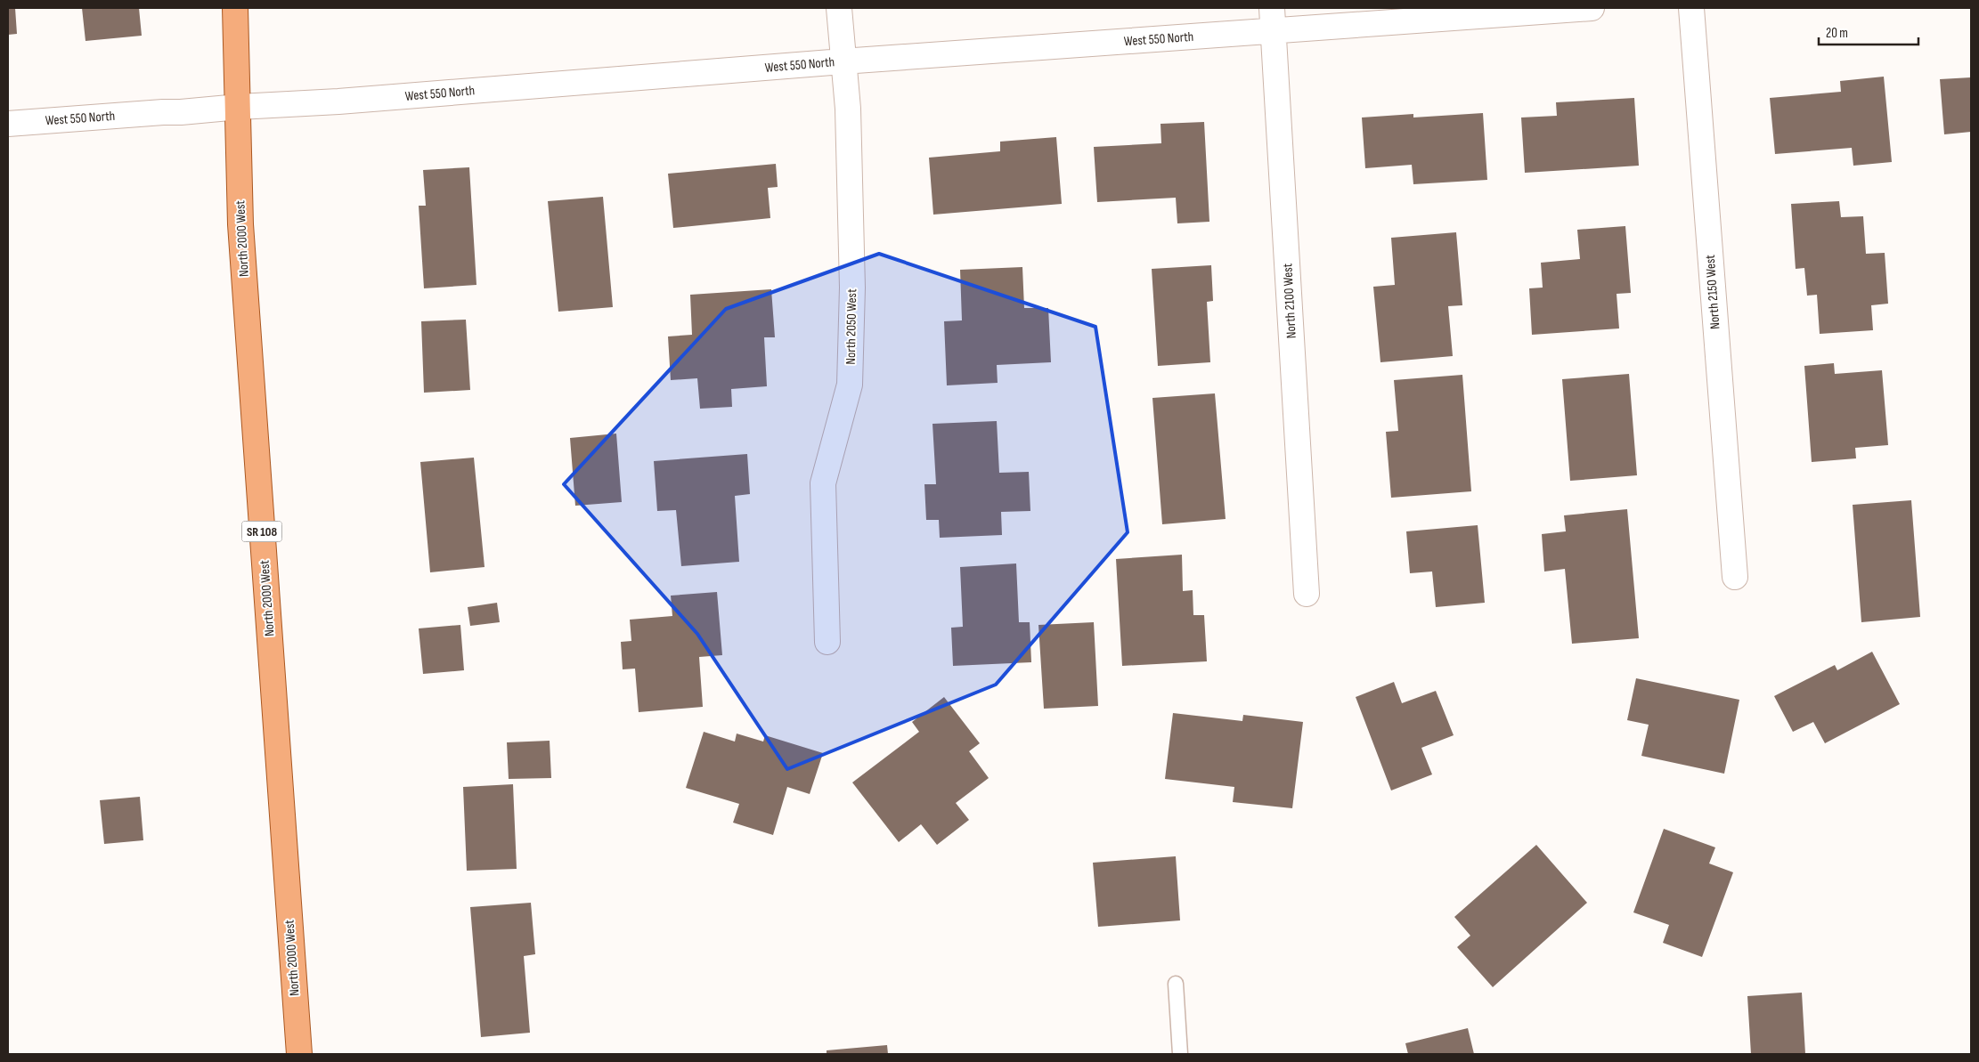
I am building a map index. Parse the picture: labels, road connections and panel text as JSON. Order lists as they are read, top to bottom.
{
  "streets": {
    "main road": ["North 2000 West", "SR 108"],
    "street": [
      "West 550 North",
      "North 2150 West",
      "North 2100 West",
      "North 2050 West"
    ]
  },
  "crossings": [
    ["West 550 North", "North 2000 West"],
    ["West 550 North", "North 2100 West"],
    ["West 550 North", "North 2050 West"]
  ],
  "scale_bar": "20 m"
}
